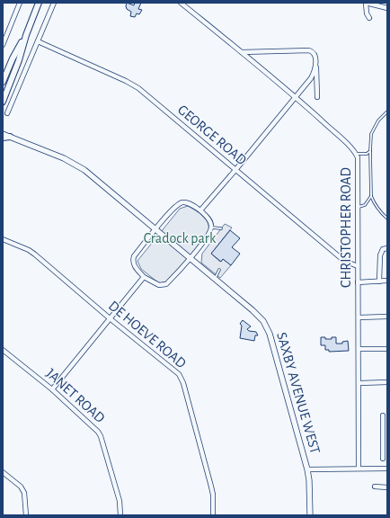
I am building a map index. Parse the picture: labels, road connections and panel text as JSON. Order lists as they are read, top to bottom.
{
  "streets": {
    "street": [
      "GEORGE ROAD",
      "CHRISTOPHER ROAD",
      "DE HOEVE ROAD",
      "SAXBY AVENUE WEST",
      "JANET ROAD"
    ]
  },
  "crossings": [
    ["GEORGE ROAD", "CHRISTOPHER ROAD"]
  ],
  "parks": ["Cradock park"]
}
